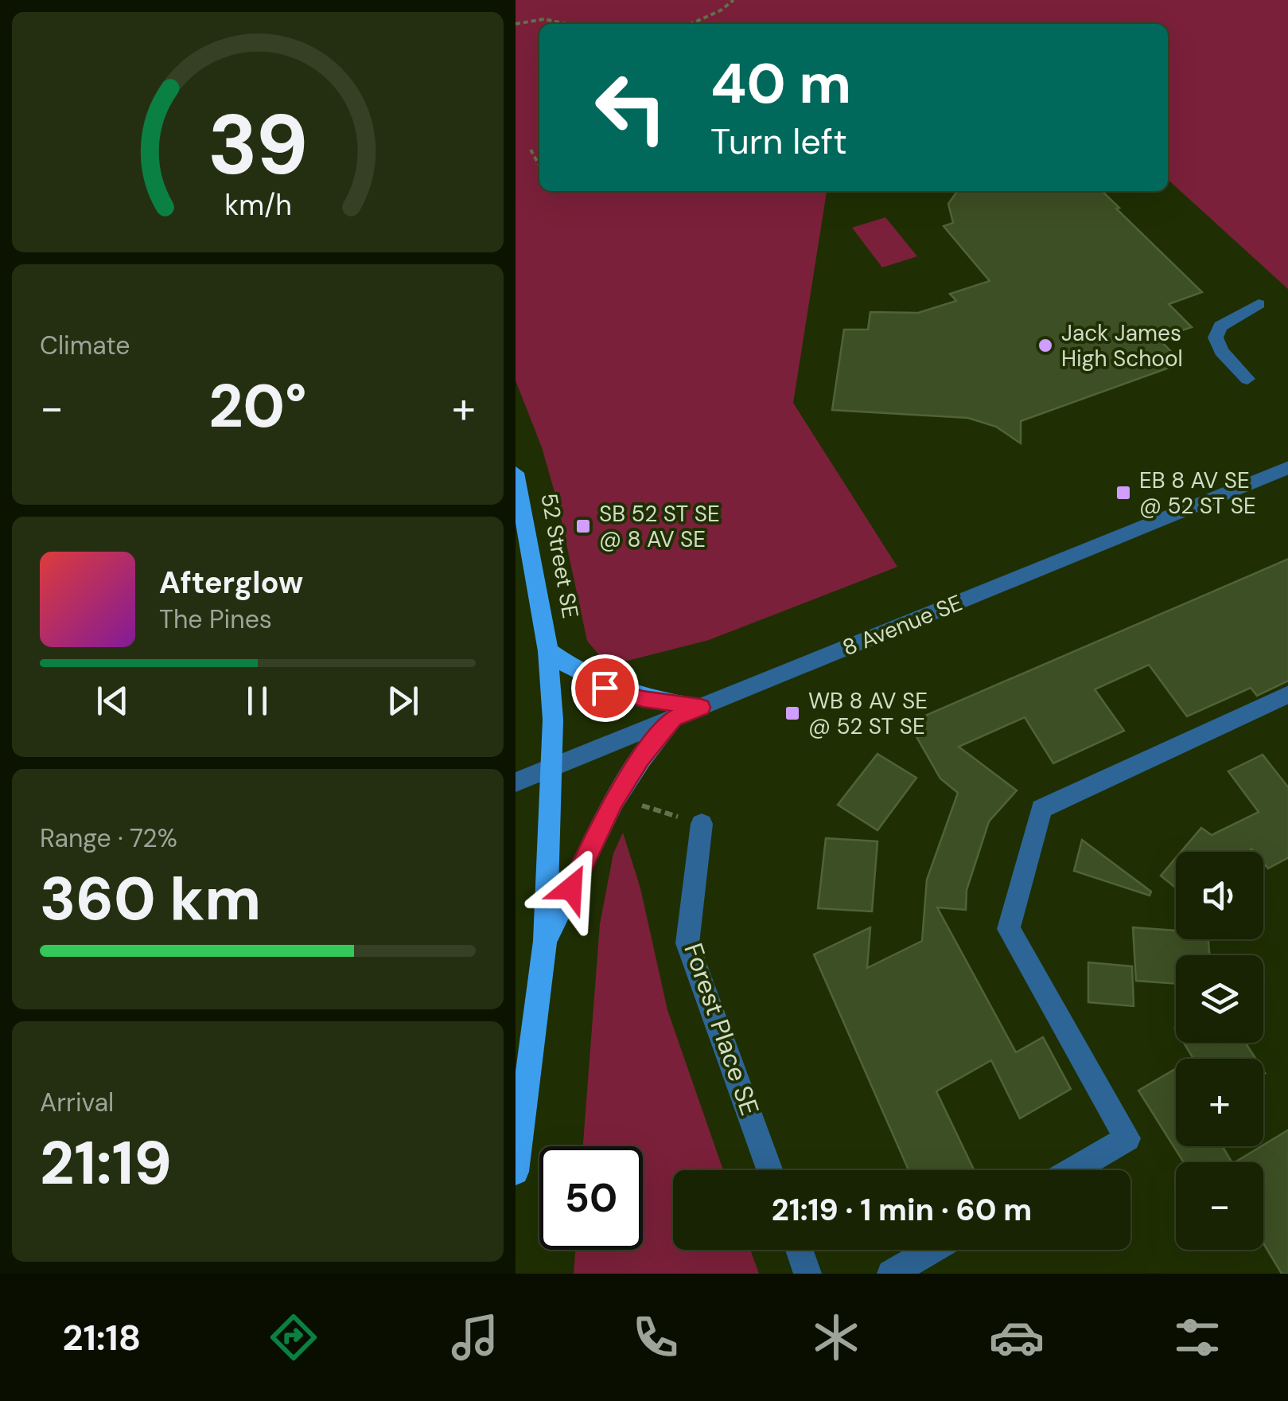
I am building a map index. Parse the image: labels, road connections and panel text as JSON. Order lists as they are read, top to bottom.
{
  "streets": {
    "main road": ["52 Street SE"],
    "street": ["8 Avenue SE", "Forest Place SE"]
  },
  "crossings": [
    ["52 Street SE", "8 Avenue SE"]
  ],
  "places": {
    "other": ["Jack James High School"],
    "transit": ["EB 8 AV SE @ 52 ST SE", "SB 52 ST SE @ 8 AV SE", "WB 8 AV SE @ 52 ST SE"]
  },
  "page": {
    "turn": ["40 m", "Turn left"],
    "tile": [
      "Climate",
      ["Range · 72%", "360 km"],
      ["Arrival", "21:19"]
    ],
    "heat": ["−", "20°", "+"],
    "song": ["Afterglow", "The Pines"],
    "map_buttons": ["+", "−"],
    "limit": "50",
    "trip": "21:19 · 1 min · 60 m",
    "tabs": "21:18",
    "gauge": ["39", "km/h"]
  }
}
